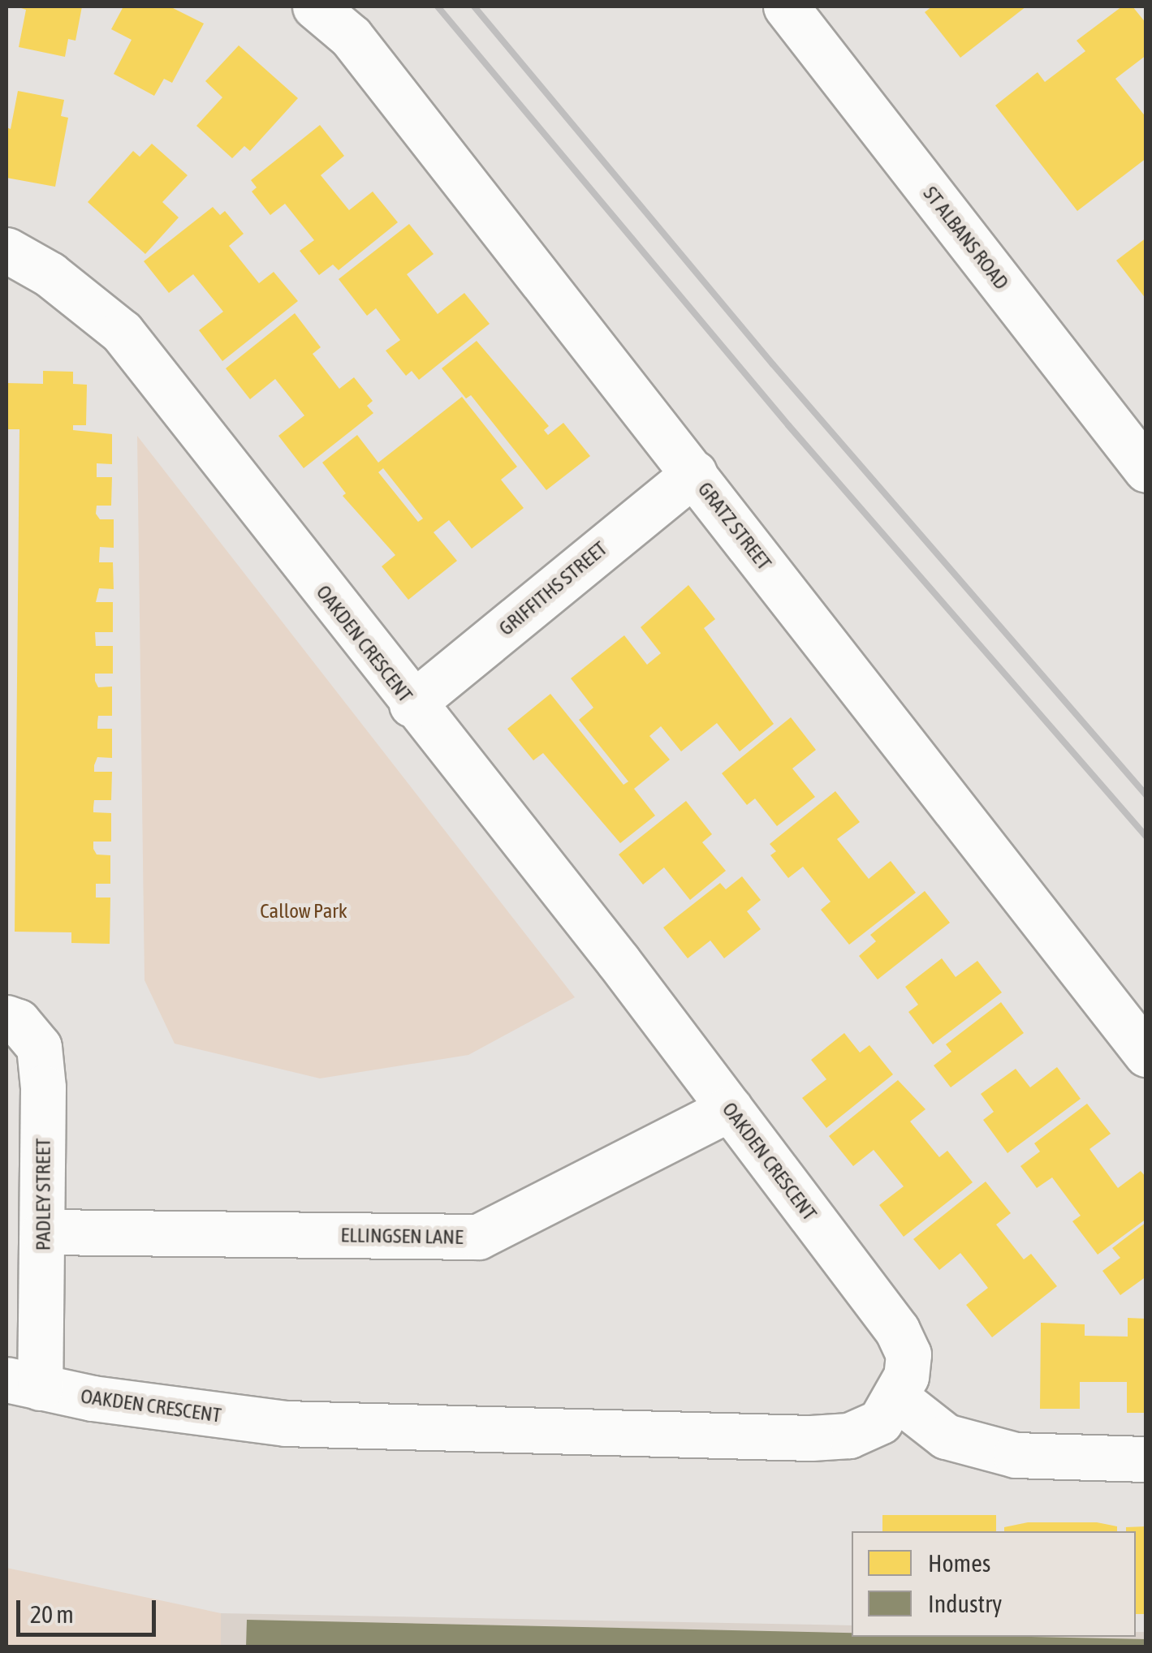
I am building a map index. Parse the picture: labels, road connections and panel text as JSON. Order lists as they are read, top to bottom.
{
  "streets": {
    "street": [
      "ST ALBANS ROAD",
      "GRATZ STREET",
      "GRIFFITHS STREET",
      "OAKDEN CRESCENT",
      "PADLEY STREET",
      "ELLINGSEN LANE"
    ]
  },
  "crossings": [
    ["GRATZ STREET", "GRIFFITHS STREET"],
    ["GRIFFITHS STREET", "OAKDEN CRESCENT"],
    ["OAKDEN CRESCENT", "PADLEY STREET"],
    ["OAKDEN CRESCENT", "ELLINGSEN LANE"],
    ["PADLEY STREET", "ELLINGSEN LANE"]
  ],
  "parks": ["Callow Park"],
  "legend": ["Homes", "Industry"],
  "scale_bar": "20 m"
}
